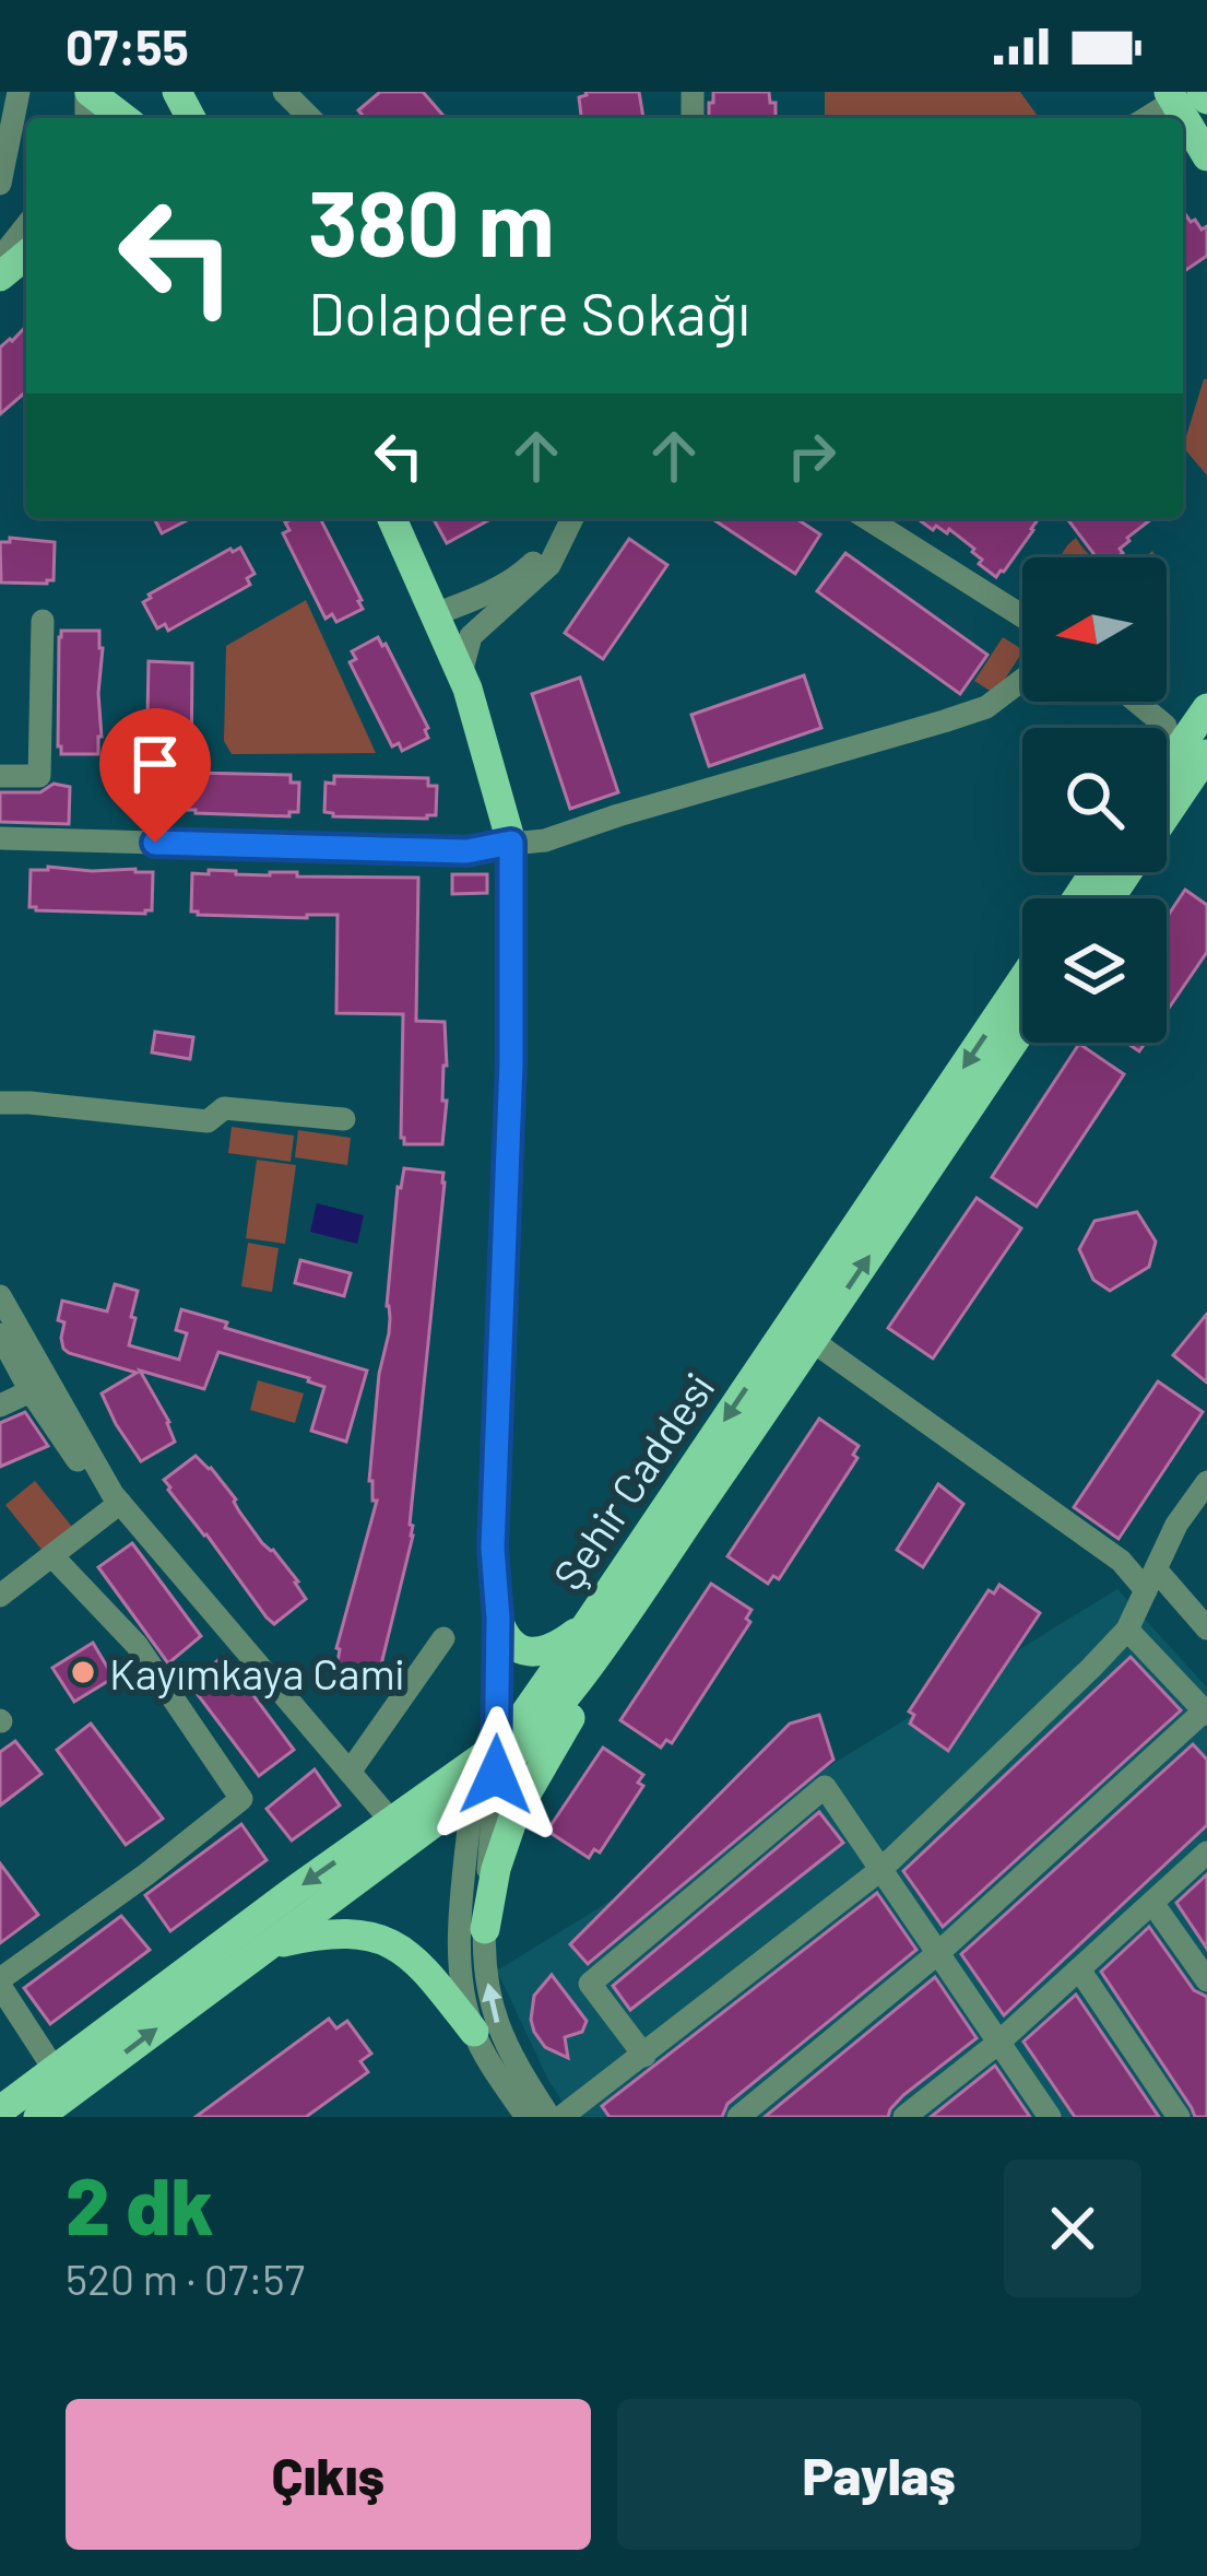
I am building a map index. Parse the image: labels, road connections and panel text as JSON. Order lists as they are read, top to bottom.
{
  "streets": {
    "main road": ["Şehir Caddesi"]
  },
  "places": ["Kayımkaya Cami"],
  "north": "left",
  "page": {
    "status": "07:55",
    "turn": ["380 m", "Dolapdere Sokağı"],
    "heading": ["2 dk", "520 m · 07:57"],
    "buttons": ["Çıkış", "Paylaş"]
  }
}
